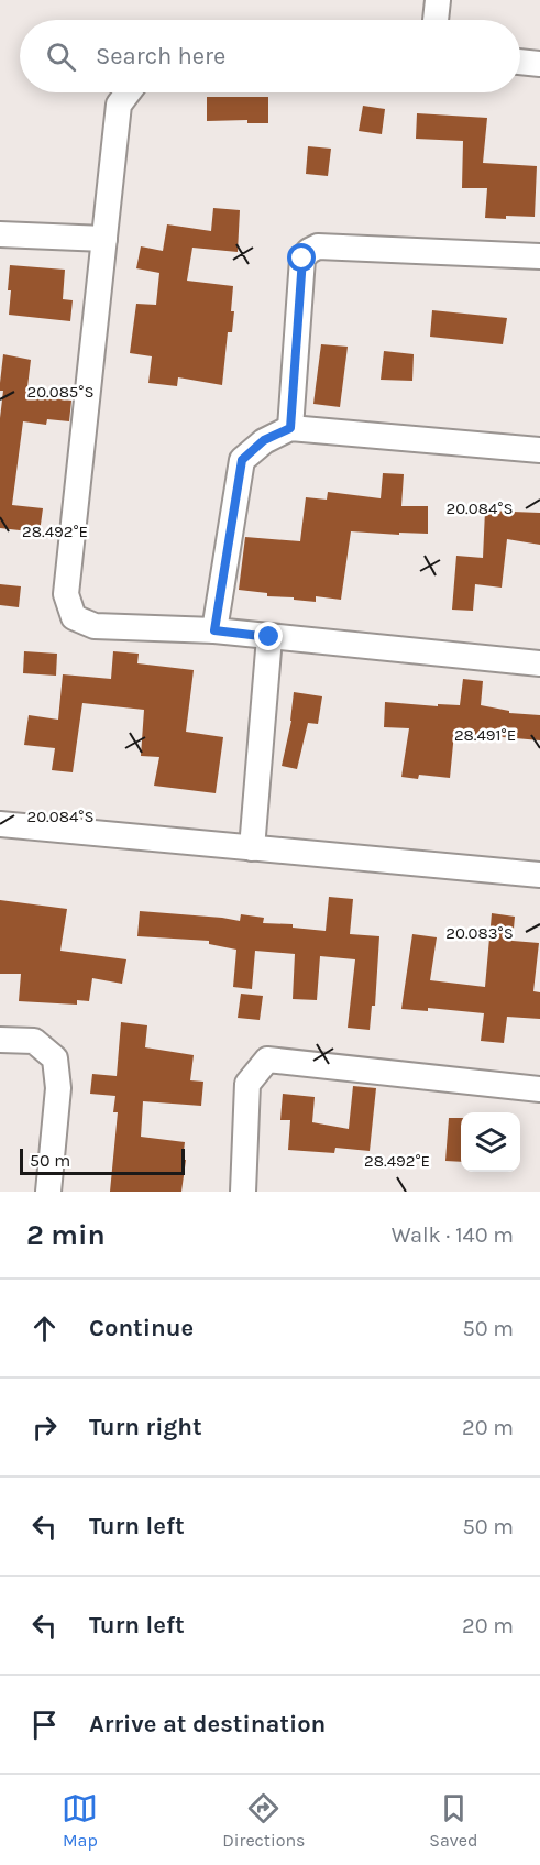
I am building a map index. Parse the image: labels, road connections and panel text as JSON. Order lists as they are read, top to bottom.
{
  "scale_bar": "50 m",
  "page": {
    "search": "Search here",
    "scale": "50 m",
    "heading": ["2 min", "Walk · 140 m"],
    "list": [
      ["Continue", "50 m"],
      ["Turn right", "20 m"],
      ["Turn left", "50 m"],
      ["Turn left", "20 m"],
      "Arrive at destination"
    ],
    "nav": ["Map", "Directions", "Saved"]
  },
  "coordinates": [
    "20.085°S",
    "20.084°S",
    "28.492°E",
    "28.491°E",
    "20.083°S"
  ]
}
